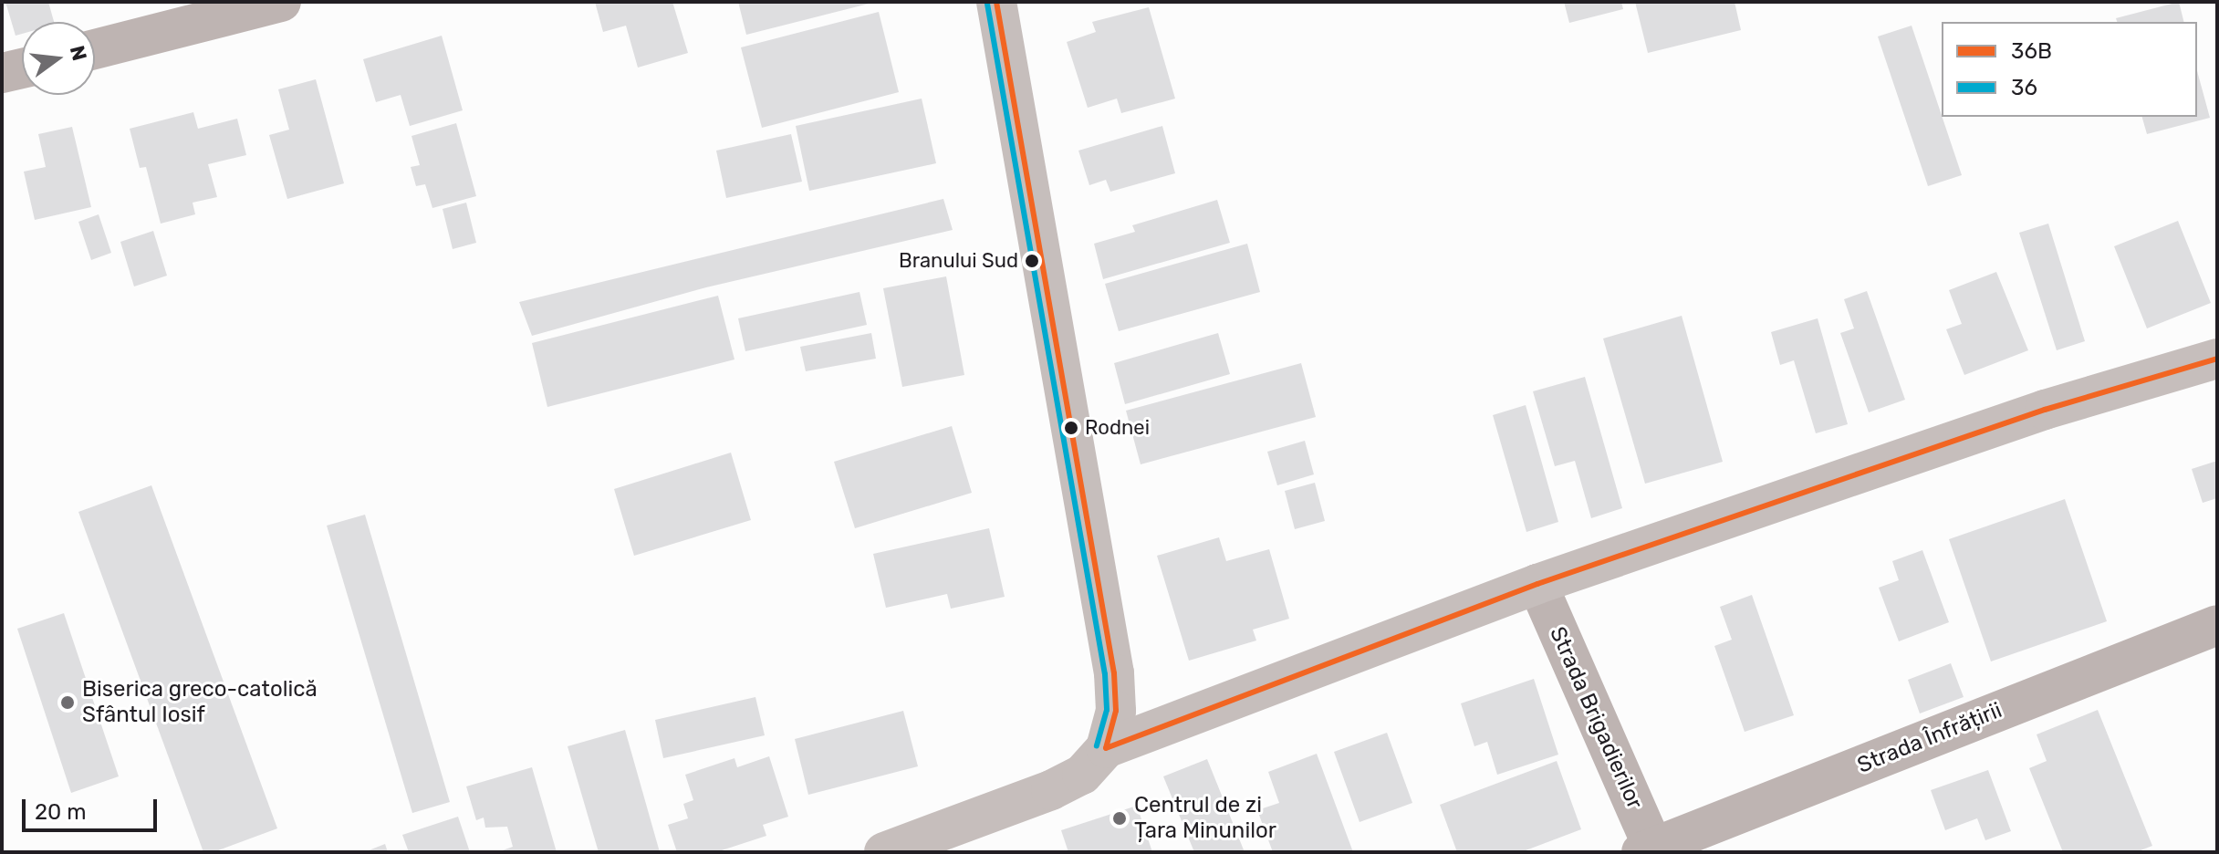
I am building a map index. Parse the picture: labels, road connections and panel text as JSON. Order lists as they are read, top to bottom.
{
  "streets": {
    "street": ["Strada Brigadierilor", "Strada Înfrățirii"]
  },
  "crossings": [
    ["Strada Brigadierilor", "Strada Înfrățirii"]
  ],
  "places": [
    "Branului Sud",
    "Rodnei",
    "Biserica greco-catolică Sfântul Iosif",
    "Centrul de zi Țara Minunilor"
  ],
  "lines": ["transit line 36B", "transit line 36"],
  "legend": ["36B", "36"],
  "scale_bar": "20 m",
  "north": "right"
}
